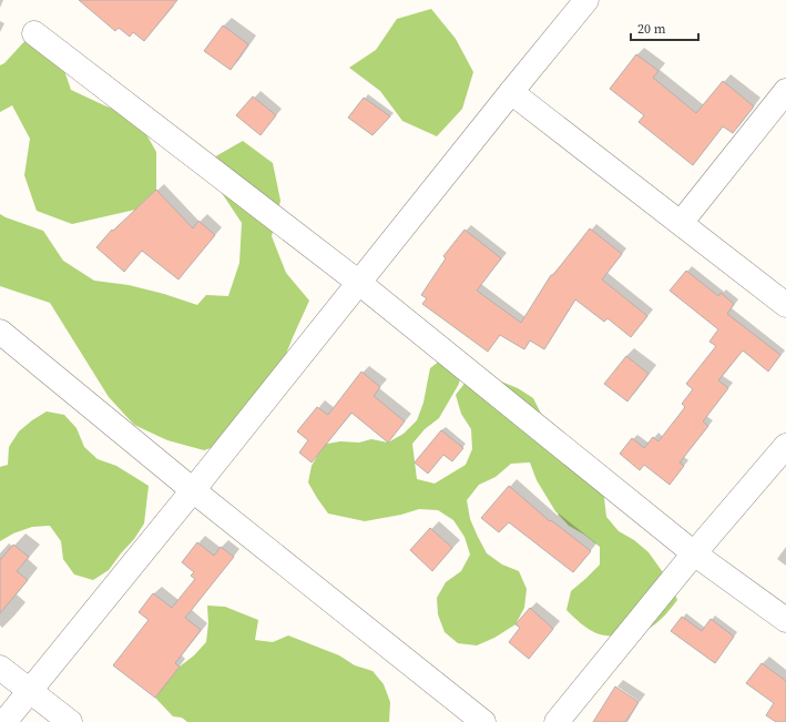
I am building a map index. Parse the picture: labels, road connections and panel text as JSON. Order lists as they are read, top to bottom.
{
  "scale_bar": "20 m"
}
